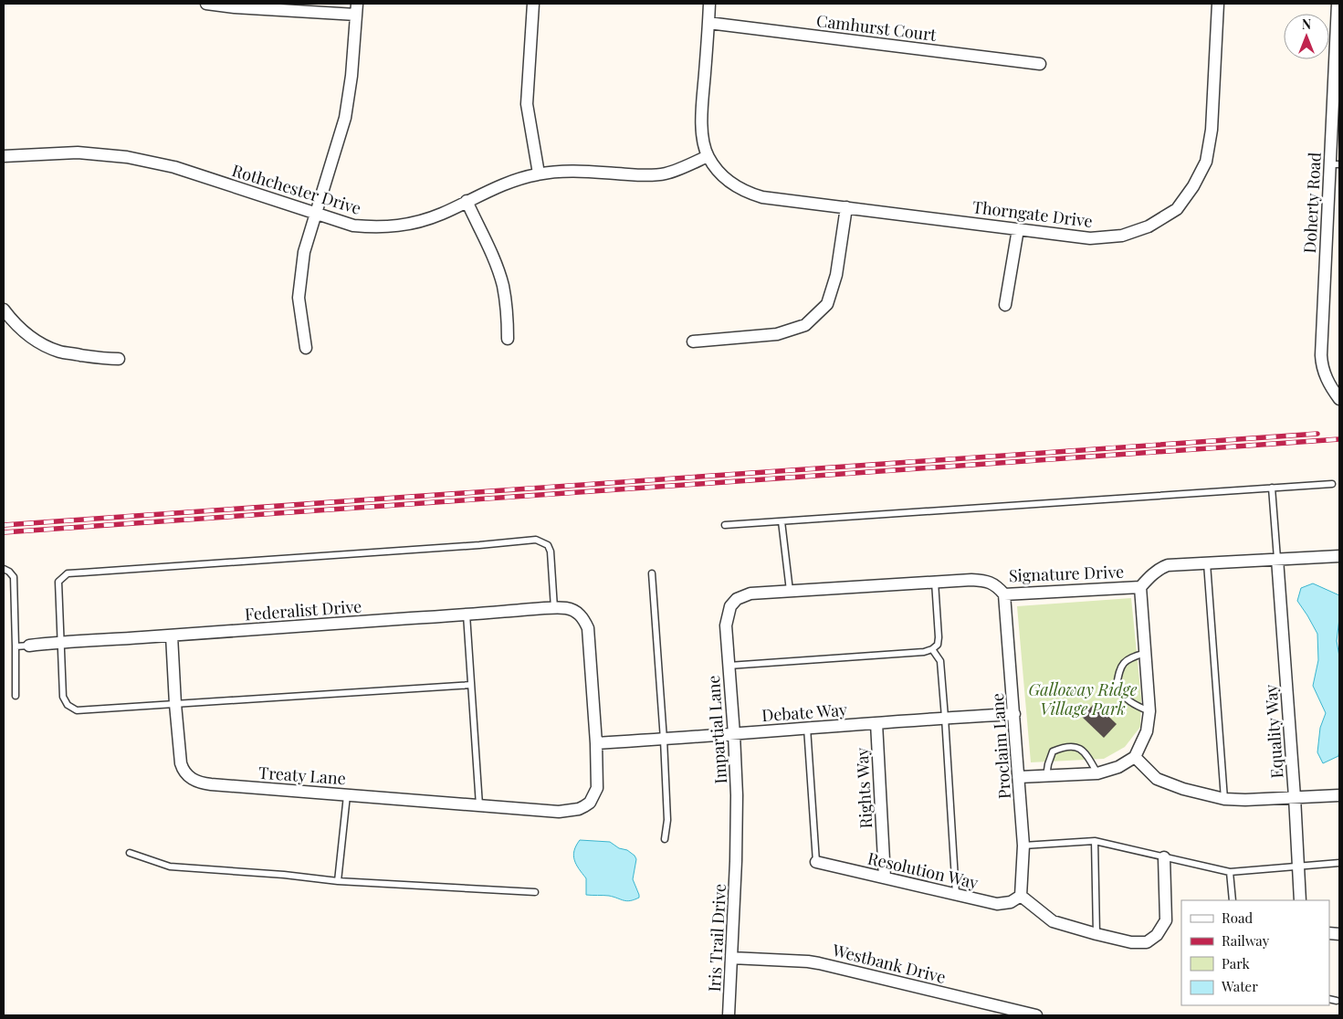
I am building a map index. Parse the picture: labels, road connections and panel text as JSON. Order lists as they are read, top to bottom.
{
  "streets": {
    "street": [
      "Camhurst Court",
      "Rothchester Drive",
      "Doherty Road",
      "Thorngate Drive",
      "Signature Drive",
      "Federalist Drive",
      "Debate Way",
      "Impartial Lane",
      "Equality Way",
      "Proclaim Lane",
      "Treaty Lane",
      "Rights Way",
      "Resolution Way",
      "Iris Trail Drive",
      "Westbank Drive"
    ]
  },
  "crossings": [
    ["Rothchester Drive", "Thorngate Drive"],
    ["Signature Drive", "Impartial Lane"],
    ["Signature Drive", "Equality Way"],
    ["Signature Drive", "Proclaim Lane"],
    ["Federalist Drive", "Treaty Lane"],
    ["Debate Way", "Impartial Lane"],
    ["Debate Way", "Proclaim Lane"],
    ["Debate Way", "Treaty Lane"],
    ["Debate Way", "Rights Way"],
    ["Impartial Lane", "Iris Trail Drive"],
    ["Proclaim Lane", "Resolution Way"],
    ["Rights Way", "Resolution Way"],
    ["Iris Trail Drive", "Westbank Drive"]
  ],
  "parks": ["Galloway Ridge Village Park"],
  "legend": [
    "Road",
    "Railway",
    "Park",
    "Water"
  ],
  "north": "top"
}
